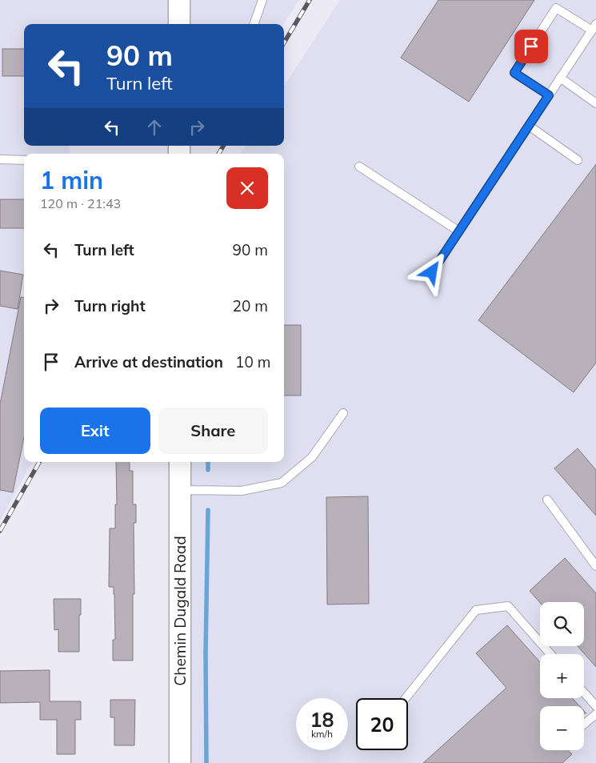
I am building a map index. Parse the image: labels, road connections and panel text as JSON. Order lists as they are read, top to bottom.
{
  "streets": {
    "street": ["Chemin Dugald Road"]
  },
  "page": {
    "turn": ["90 m", "Turn left"],
    "heading": ["1 min", "120 m · 21:43"],
    "list": [
      {
        "name": "Turn left",
        "value": "90 m"
      },
      {
        "name": "Turn right",
        "value": "20 m"
      },
      {
        "name": "Arrive at destination",
        "value": "10 m"
      }
    ],
    "buttons": ["Exit", "Share"],
    "map_buttons": ["+", "−"],
    "speed": "18 km/h",
    "limit": "20"
  }
}
